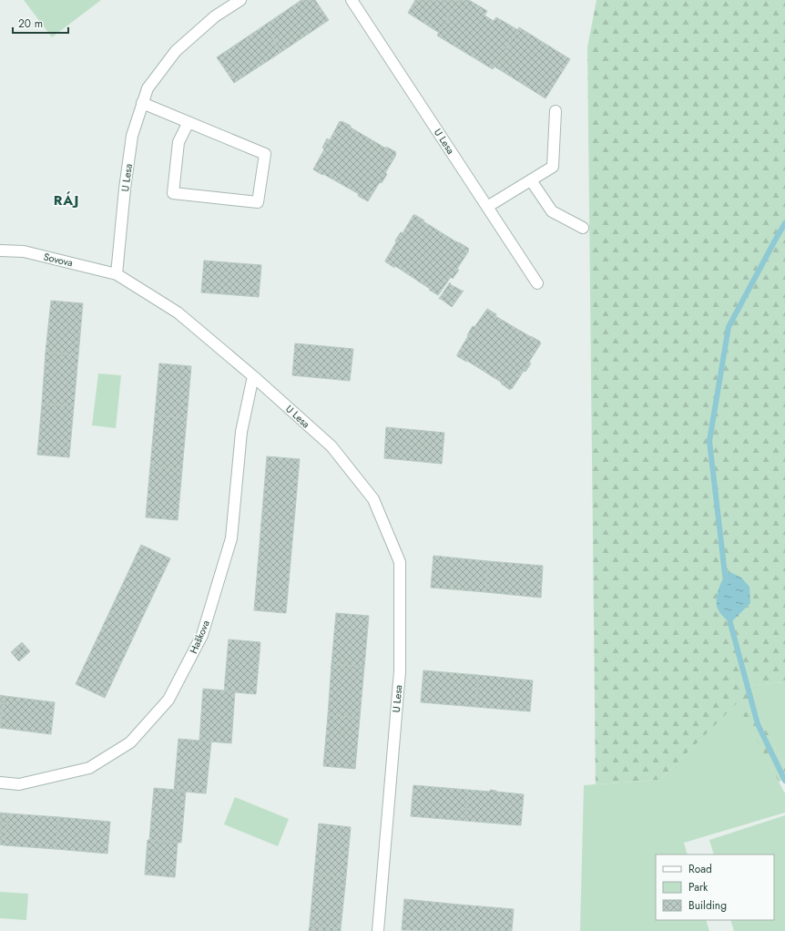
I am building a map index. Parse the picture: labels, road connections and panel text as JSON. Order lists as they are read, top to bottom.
{
  "streets": {
    "street": ["U Lesa", "Sovova", "Haškova"]
  },
  "crossings": [
    ["U Lesa", "Sovova"],
    ["U Lesa", "Haškova"]
  ],
  "districts": ["RÁJ"],
  "legend": ["Road", "Park", "Building"],
  "scale_bar": "20 m"
}
